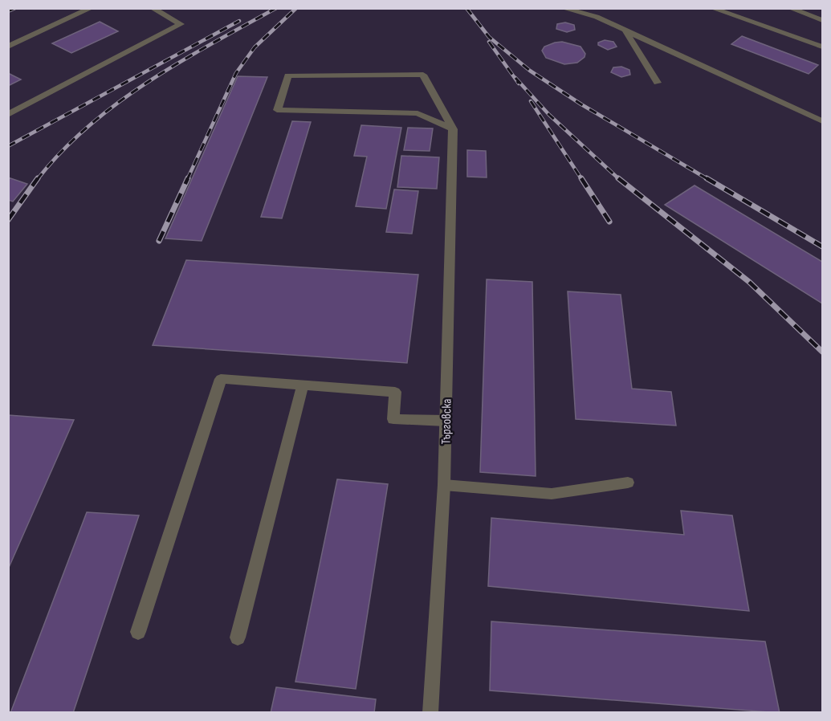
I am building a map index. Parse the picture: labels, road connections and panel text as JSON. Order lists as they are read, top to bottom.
{
  "streets": {
    "street": ["Търговска"]
  }
}
